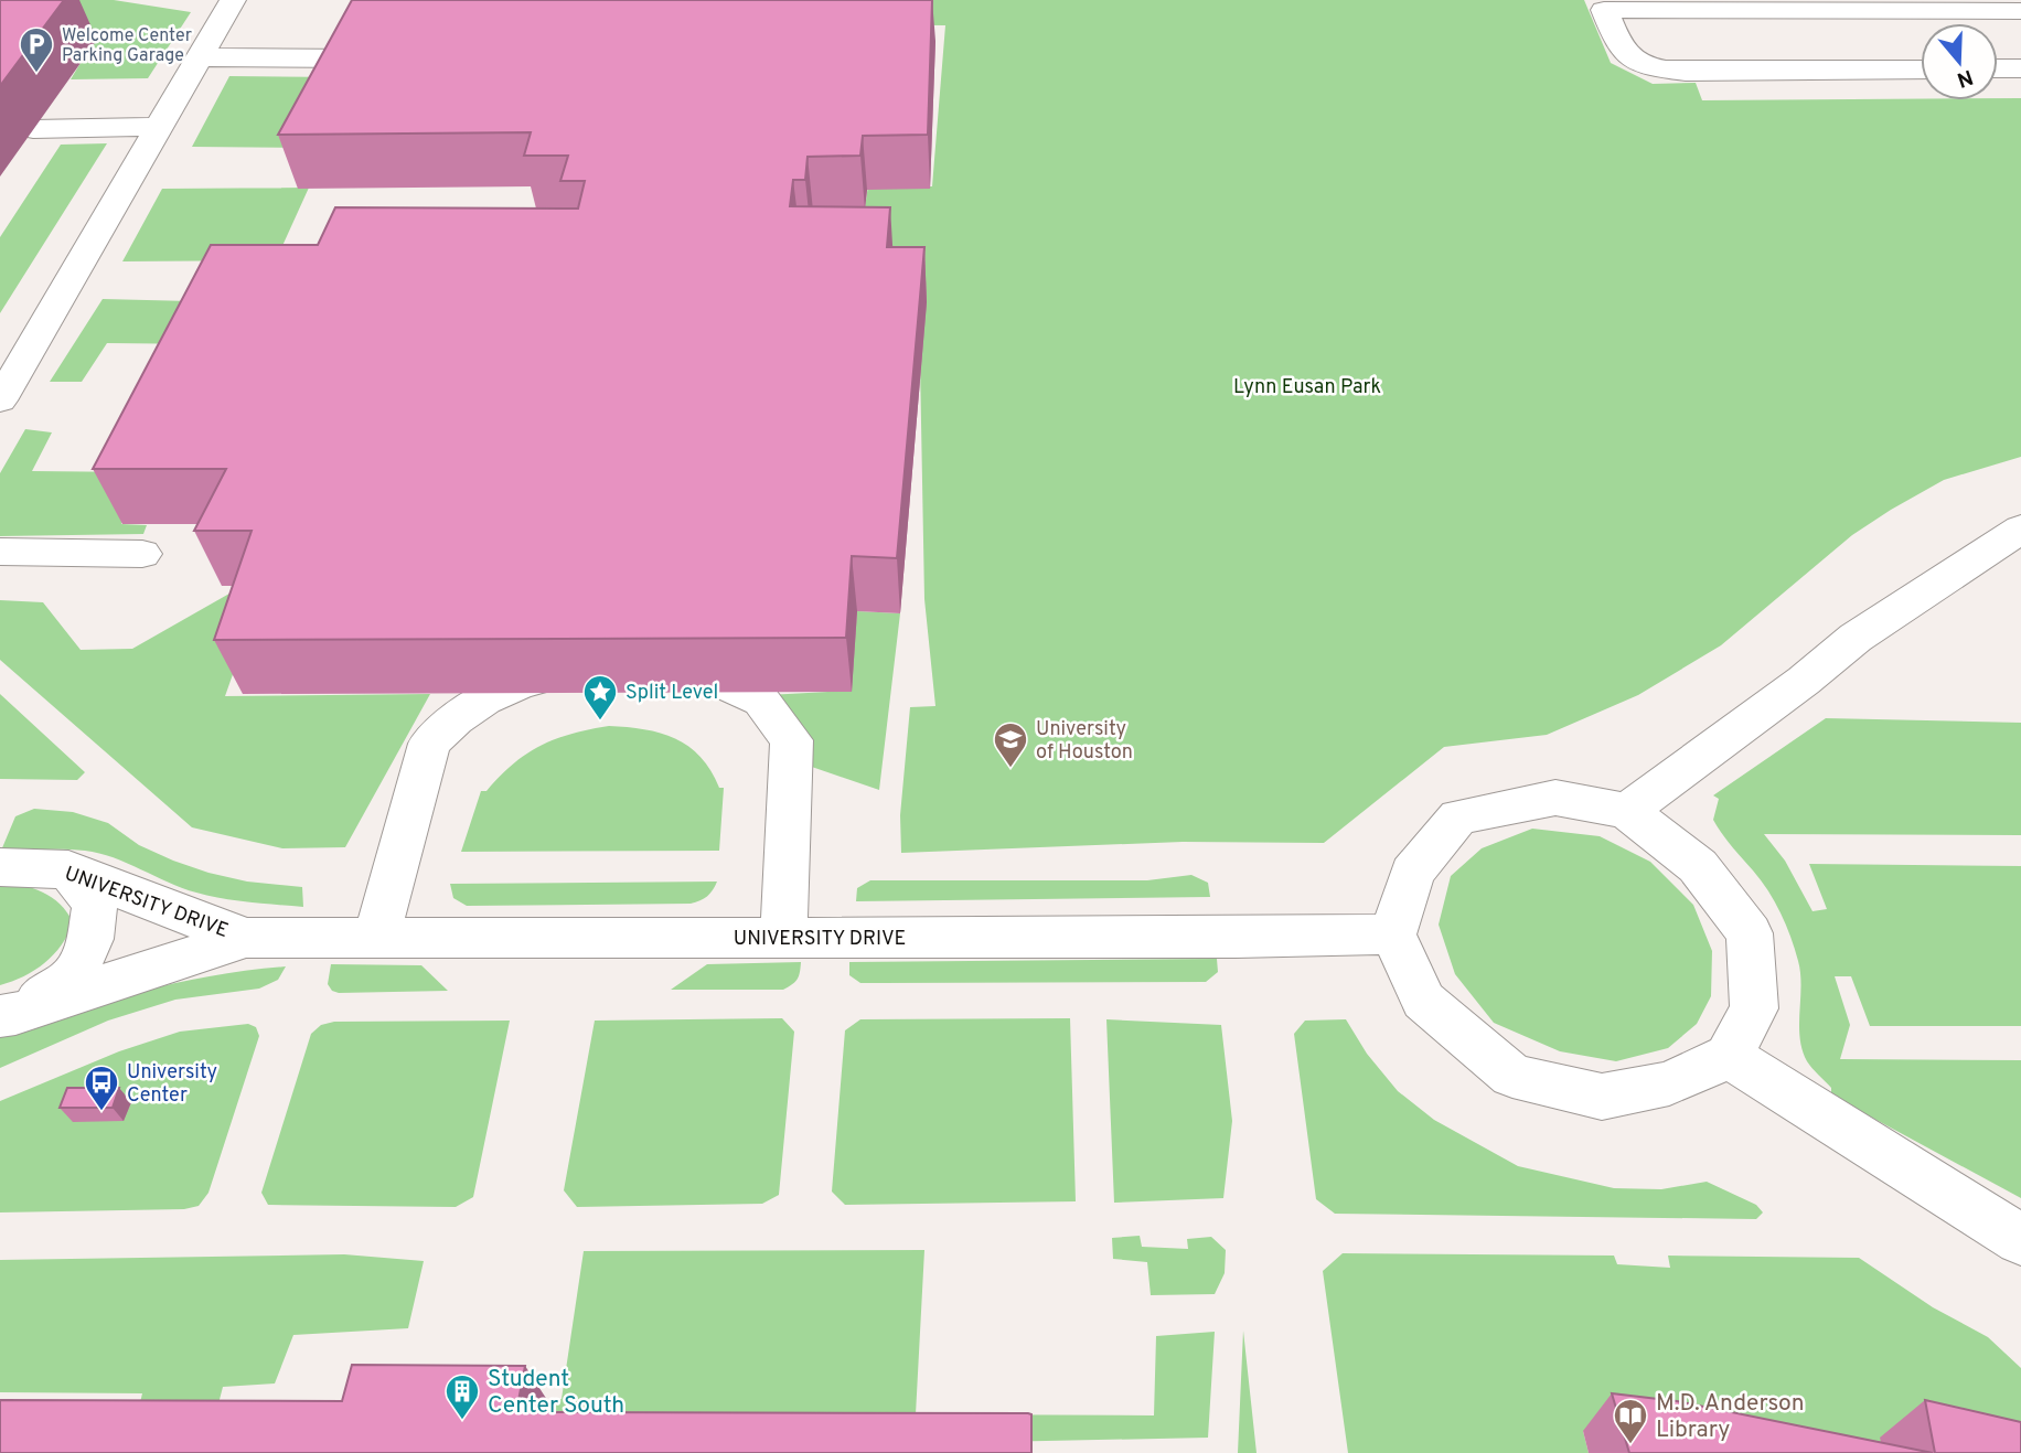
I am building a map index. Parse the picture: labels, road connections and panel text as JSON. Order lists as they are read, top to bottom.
{
  "streets": {
    "street": ["UNIVERSITY DRIVE"]
  },
  "parks": ["Lynn Eusan Park"],
  "places": {
    "parking": ["Welcome Center Parking Garage"],
    "place": ["Split Level"],
    "school or university": ["University of Houston"],
    "bus stop": ["University Center"],
    "building": ["Student Center South"],
    "library": ["M.D. Anderson Library"]
  },
  "north": "bottom"
}
